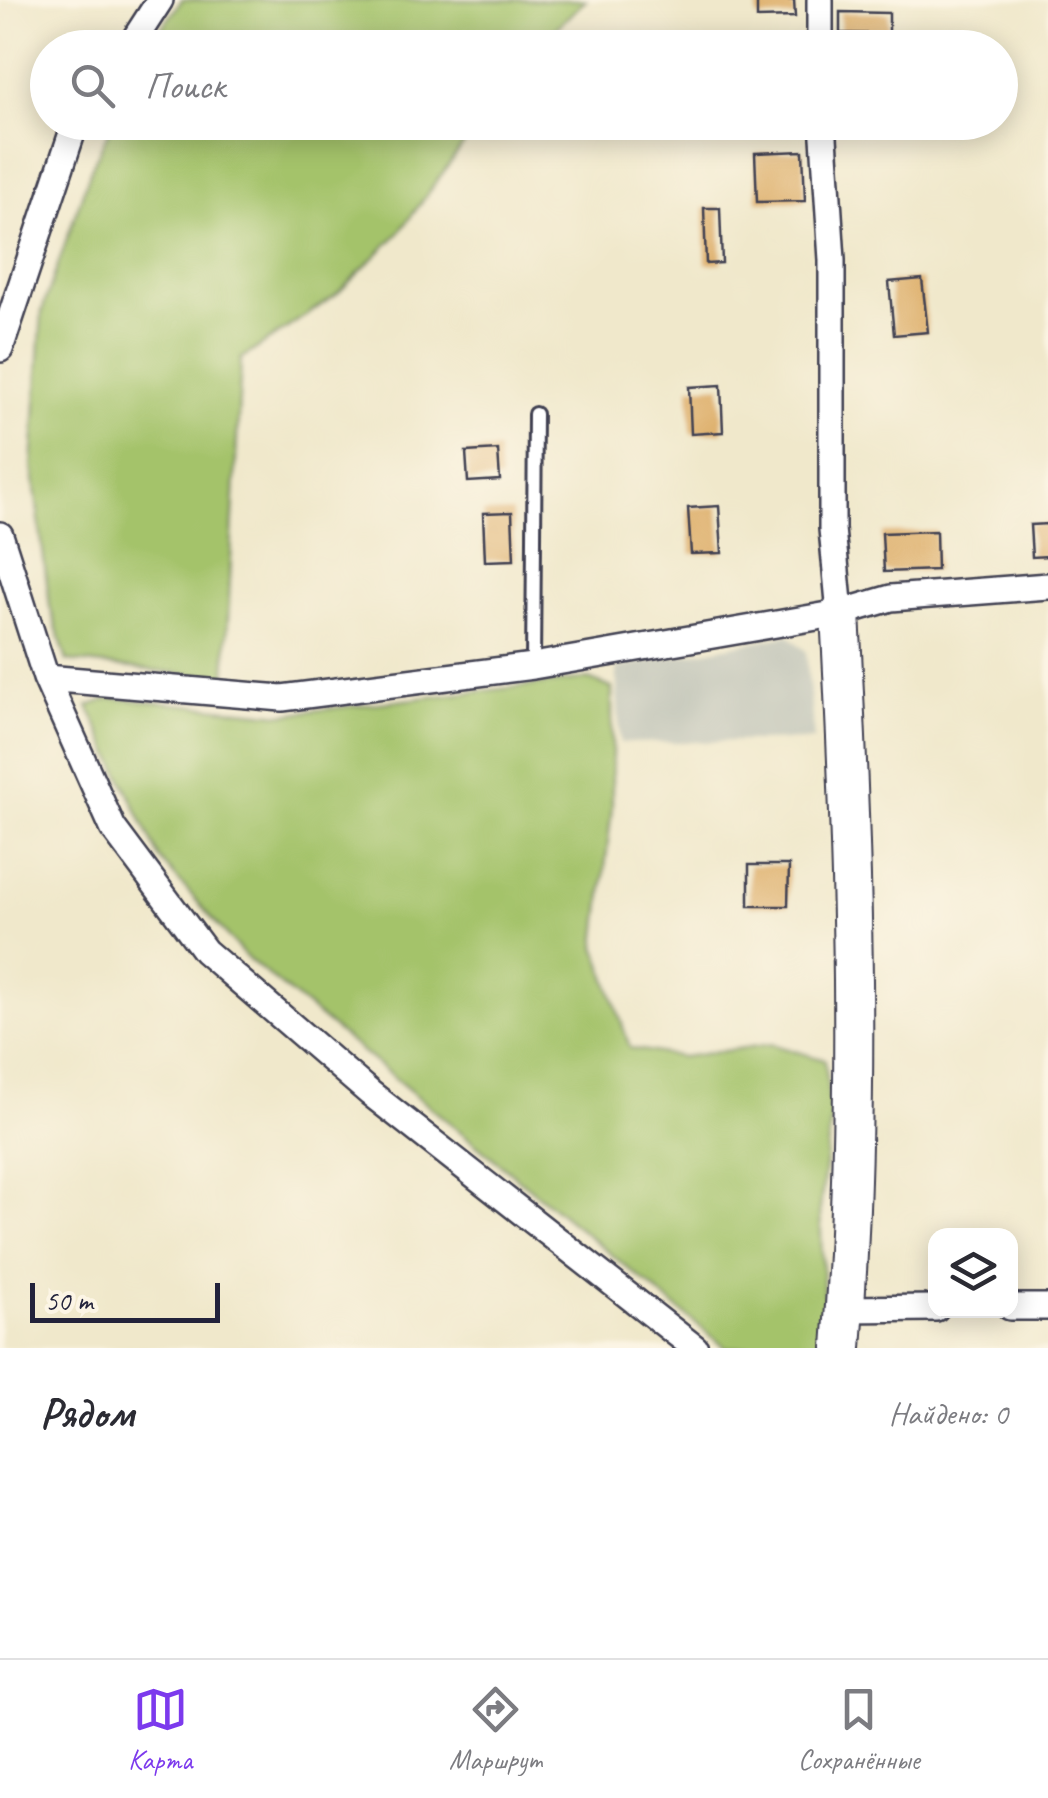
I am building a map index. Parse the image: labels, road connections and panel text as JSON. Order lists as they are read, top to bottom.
{
  "scale_bar": "50 m",
  "page": {
    "search": "Поиск",
    "scale": "50 m",
    "heading": ["Рядом", "Найдено: 0"],
    "nav": ["Карта", "Маршрут", "Сохранённые"]
  }
}
